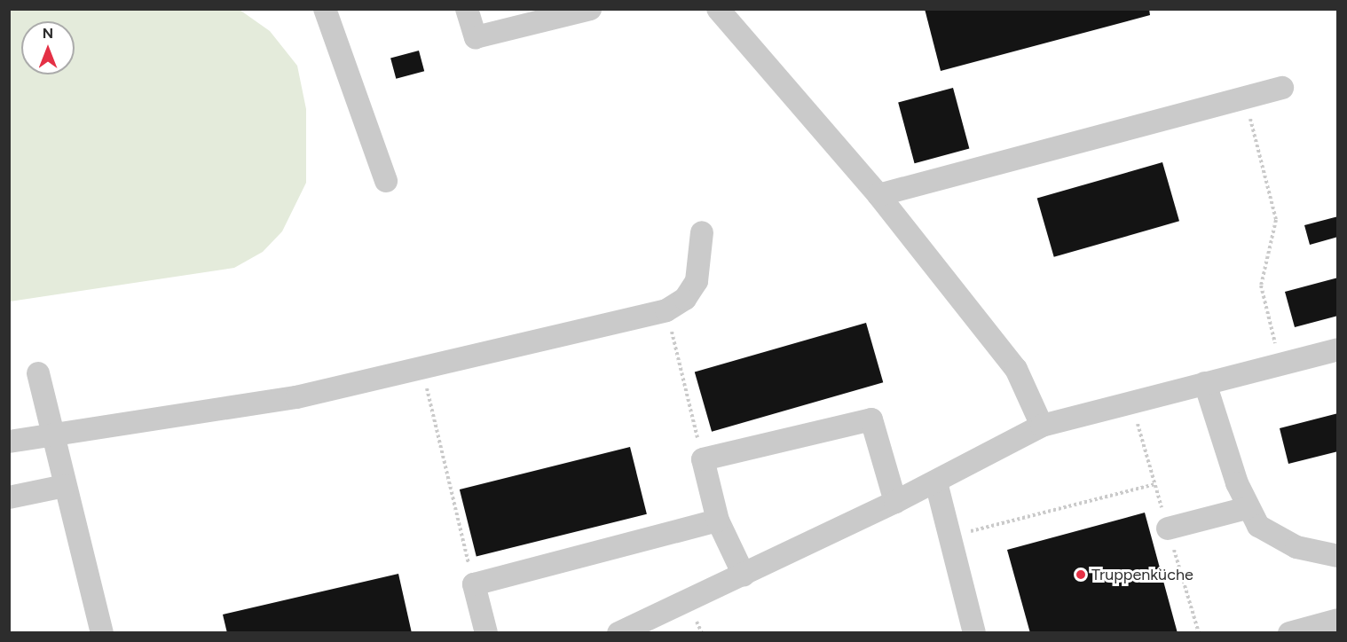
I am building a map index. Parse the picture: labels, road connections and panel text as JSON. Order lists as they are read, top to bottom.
{
  "places": ["Truppenküche"],
  "north": "top"
}
